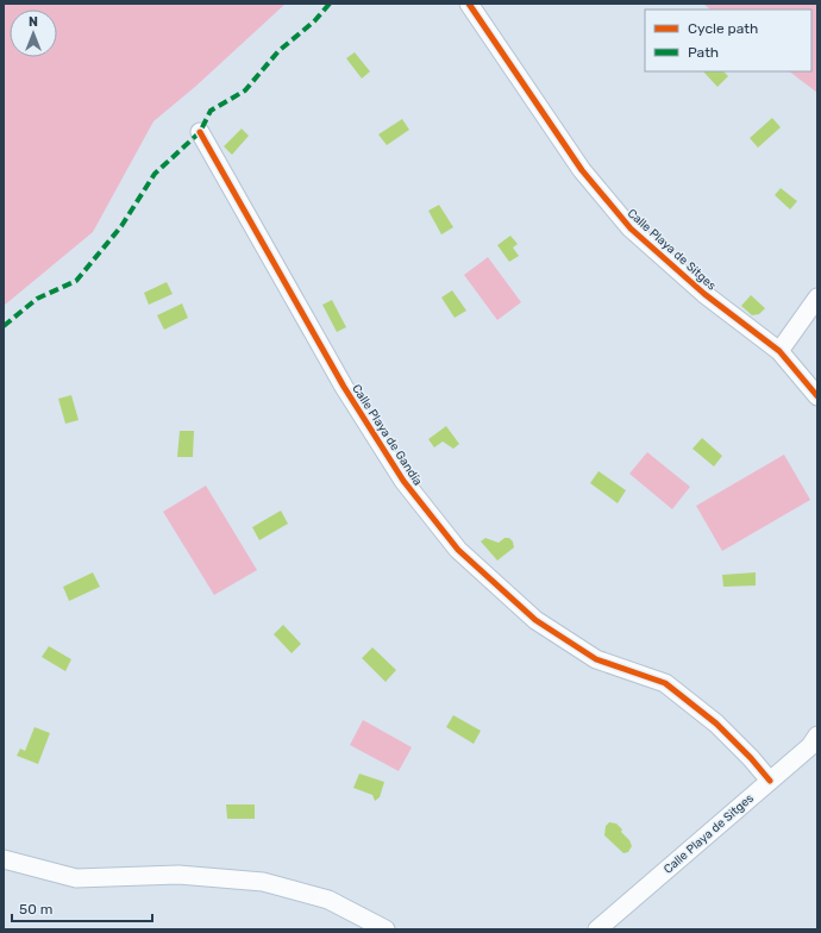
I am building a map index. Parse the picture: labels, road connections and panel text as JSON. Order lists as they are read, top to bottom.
{
  "streets": {
    "street": ["Calle Playa de Sitges", "Calle Playa de Gandía"]
  },
  "crossings": [
    ["Calle Playa de Sitges", "Calle Playa de Gandía"]
  ],
  "legend": ["Cycle path", "Path"],
  "scale_bar": "50 m",
  "north": "top"
}
